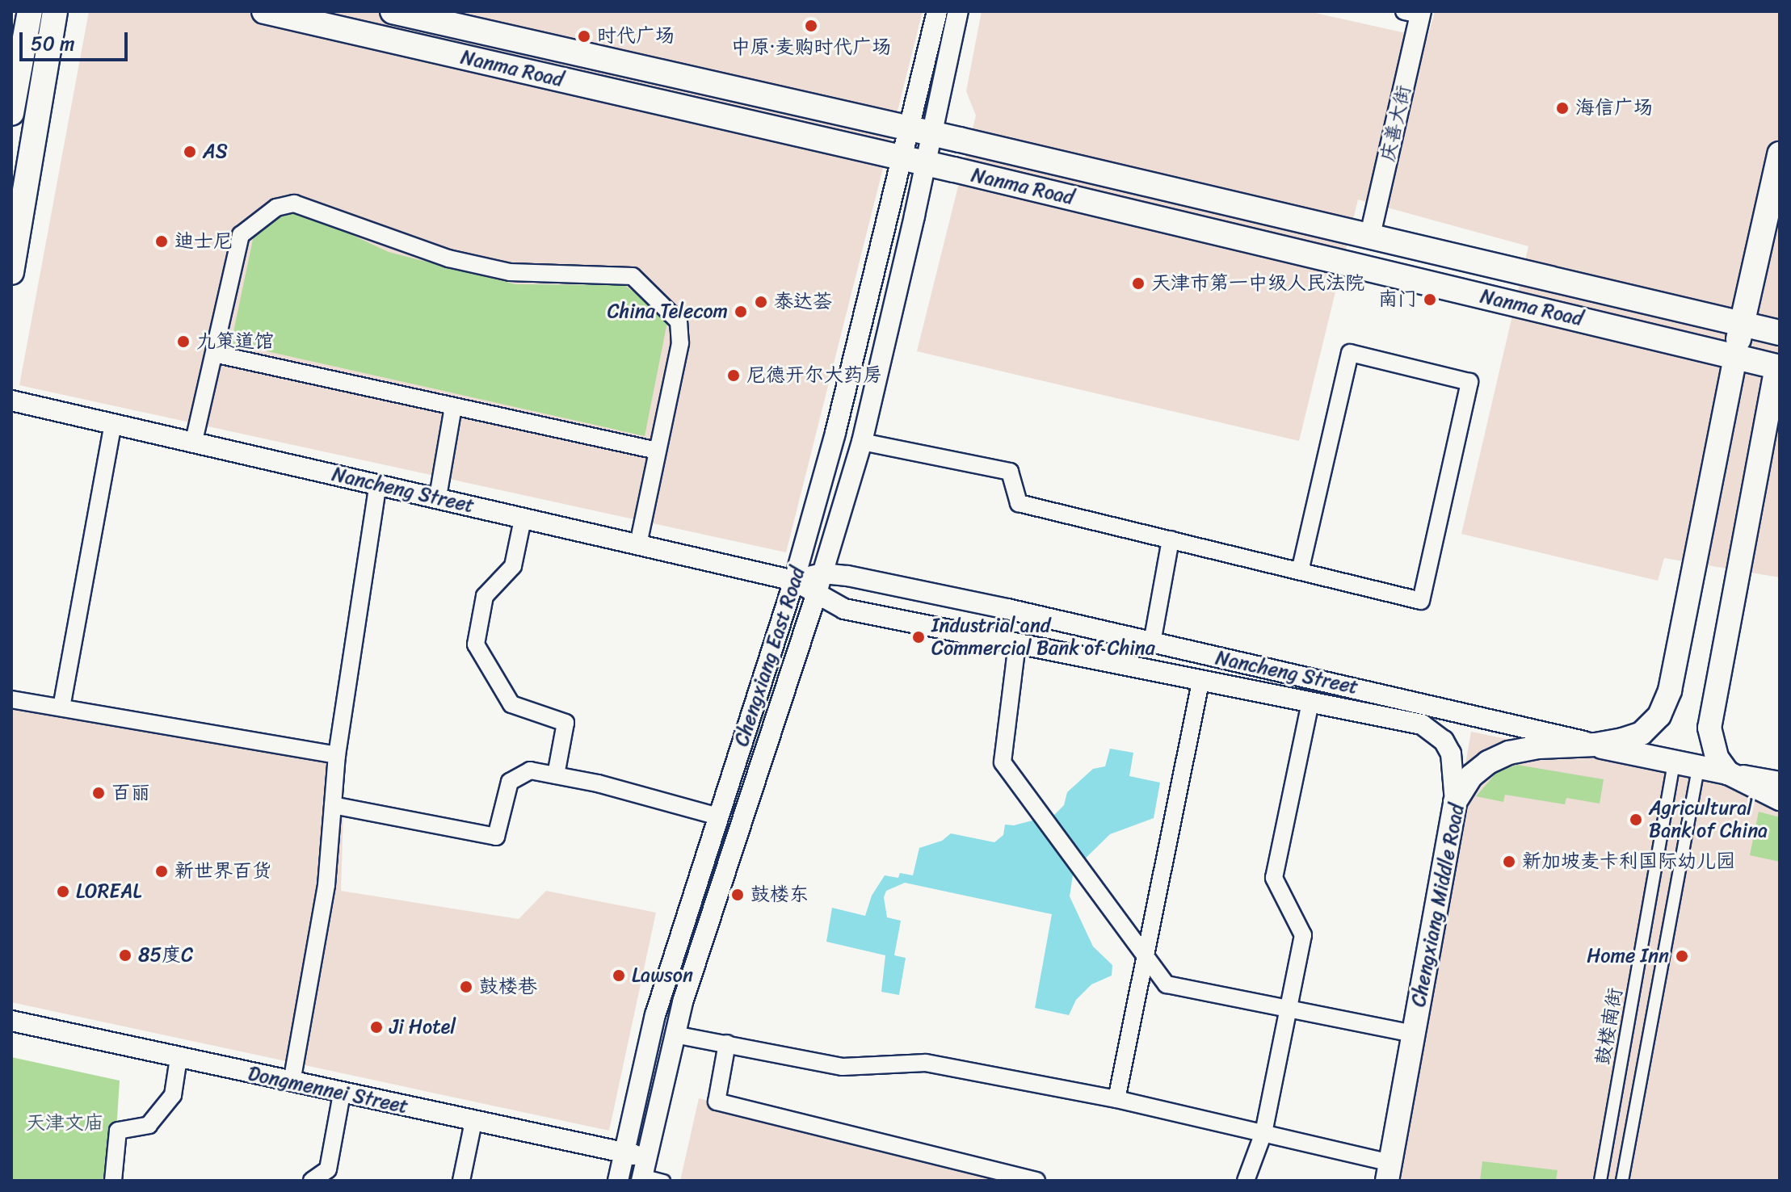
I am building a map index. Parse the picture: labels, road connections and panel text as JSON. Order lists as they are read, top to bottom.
{
  "streets": {
    "main road": ["Nanma Road", "Nancheng Street", "Chengxiang Middle Road"],
    "street": [
      "庆善大街",
      "Chengxiang East Road",
      "鼓楼南街",
      "Dongmennei Street"
    ]
  },
  "crossings": [
    ["Nanma Road", "庆善大街"],
    ["Nanma Road", "Chengxiang East Road"],
    ["Nanma Road", "Chengxiang Middle Road"],
    ["Nancheng Street", "Chengxiang East Road"],
    ["Nancheng Street", "Chengxiang Middle Road"],
    ["Nancheng Street", "鼓楼南街"],
    ["Chengxiang East Road", "Dongmennei Street"]
  ],
  "parks": ["天津文庙"],
  "places": [
    "中原·麦购时代广场",
    "时代广场",
    "海信广场",
    "AS",
    "迪士尼",
    "天津市第一中级人民法院",
    "南门",
    "泰达荟",
    "China Telecom",
    "九策道馆",
    "尼德开尔大药房",
    "Industrial and Commercial Bank of China",
    "百丽",
    "Agricultural Bank of China",
    "新加坡麦卡利国际幼儿园",
    "新世界百货",
    "LOREAL",
    "鼓楼东",
    "85度C",
    "Home Inn",
    "Lawson",
    "鼓楼巷",
    "Ji Hotel"
  ],
  "scale_bar": "50 m"
}
